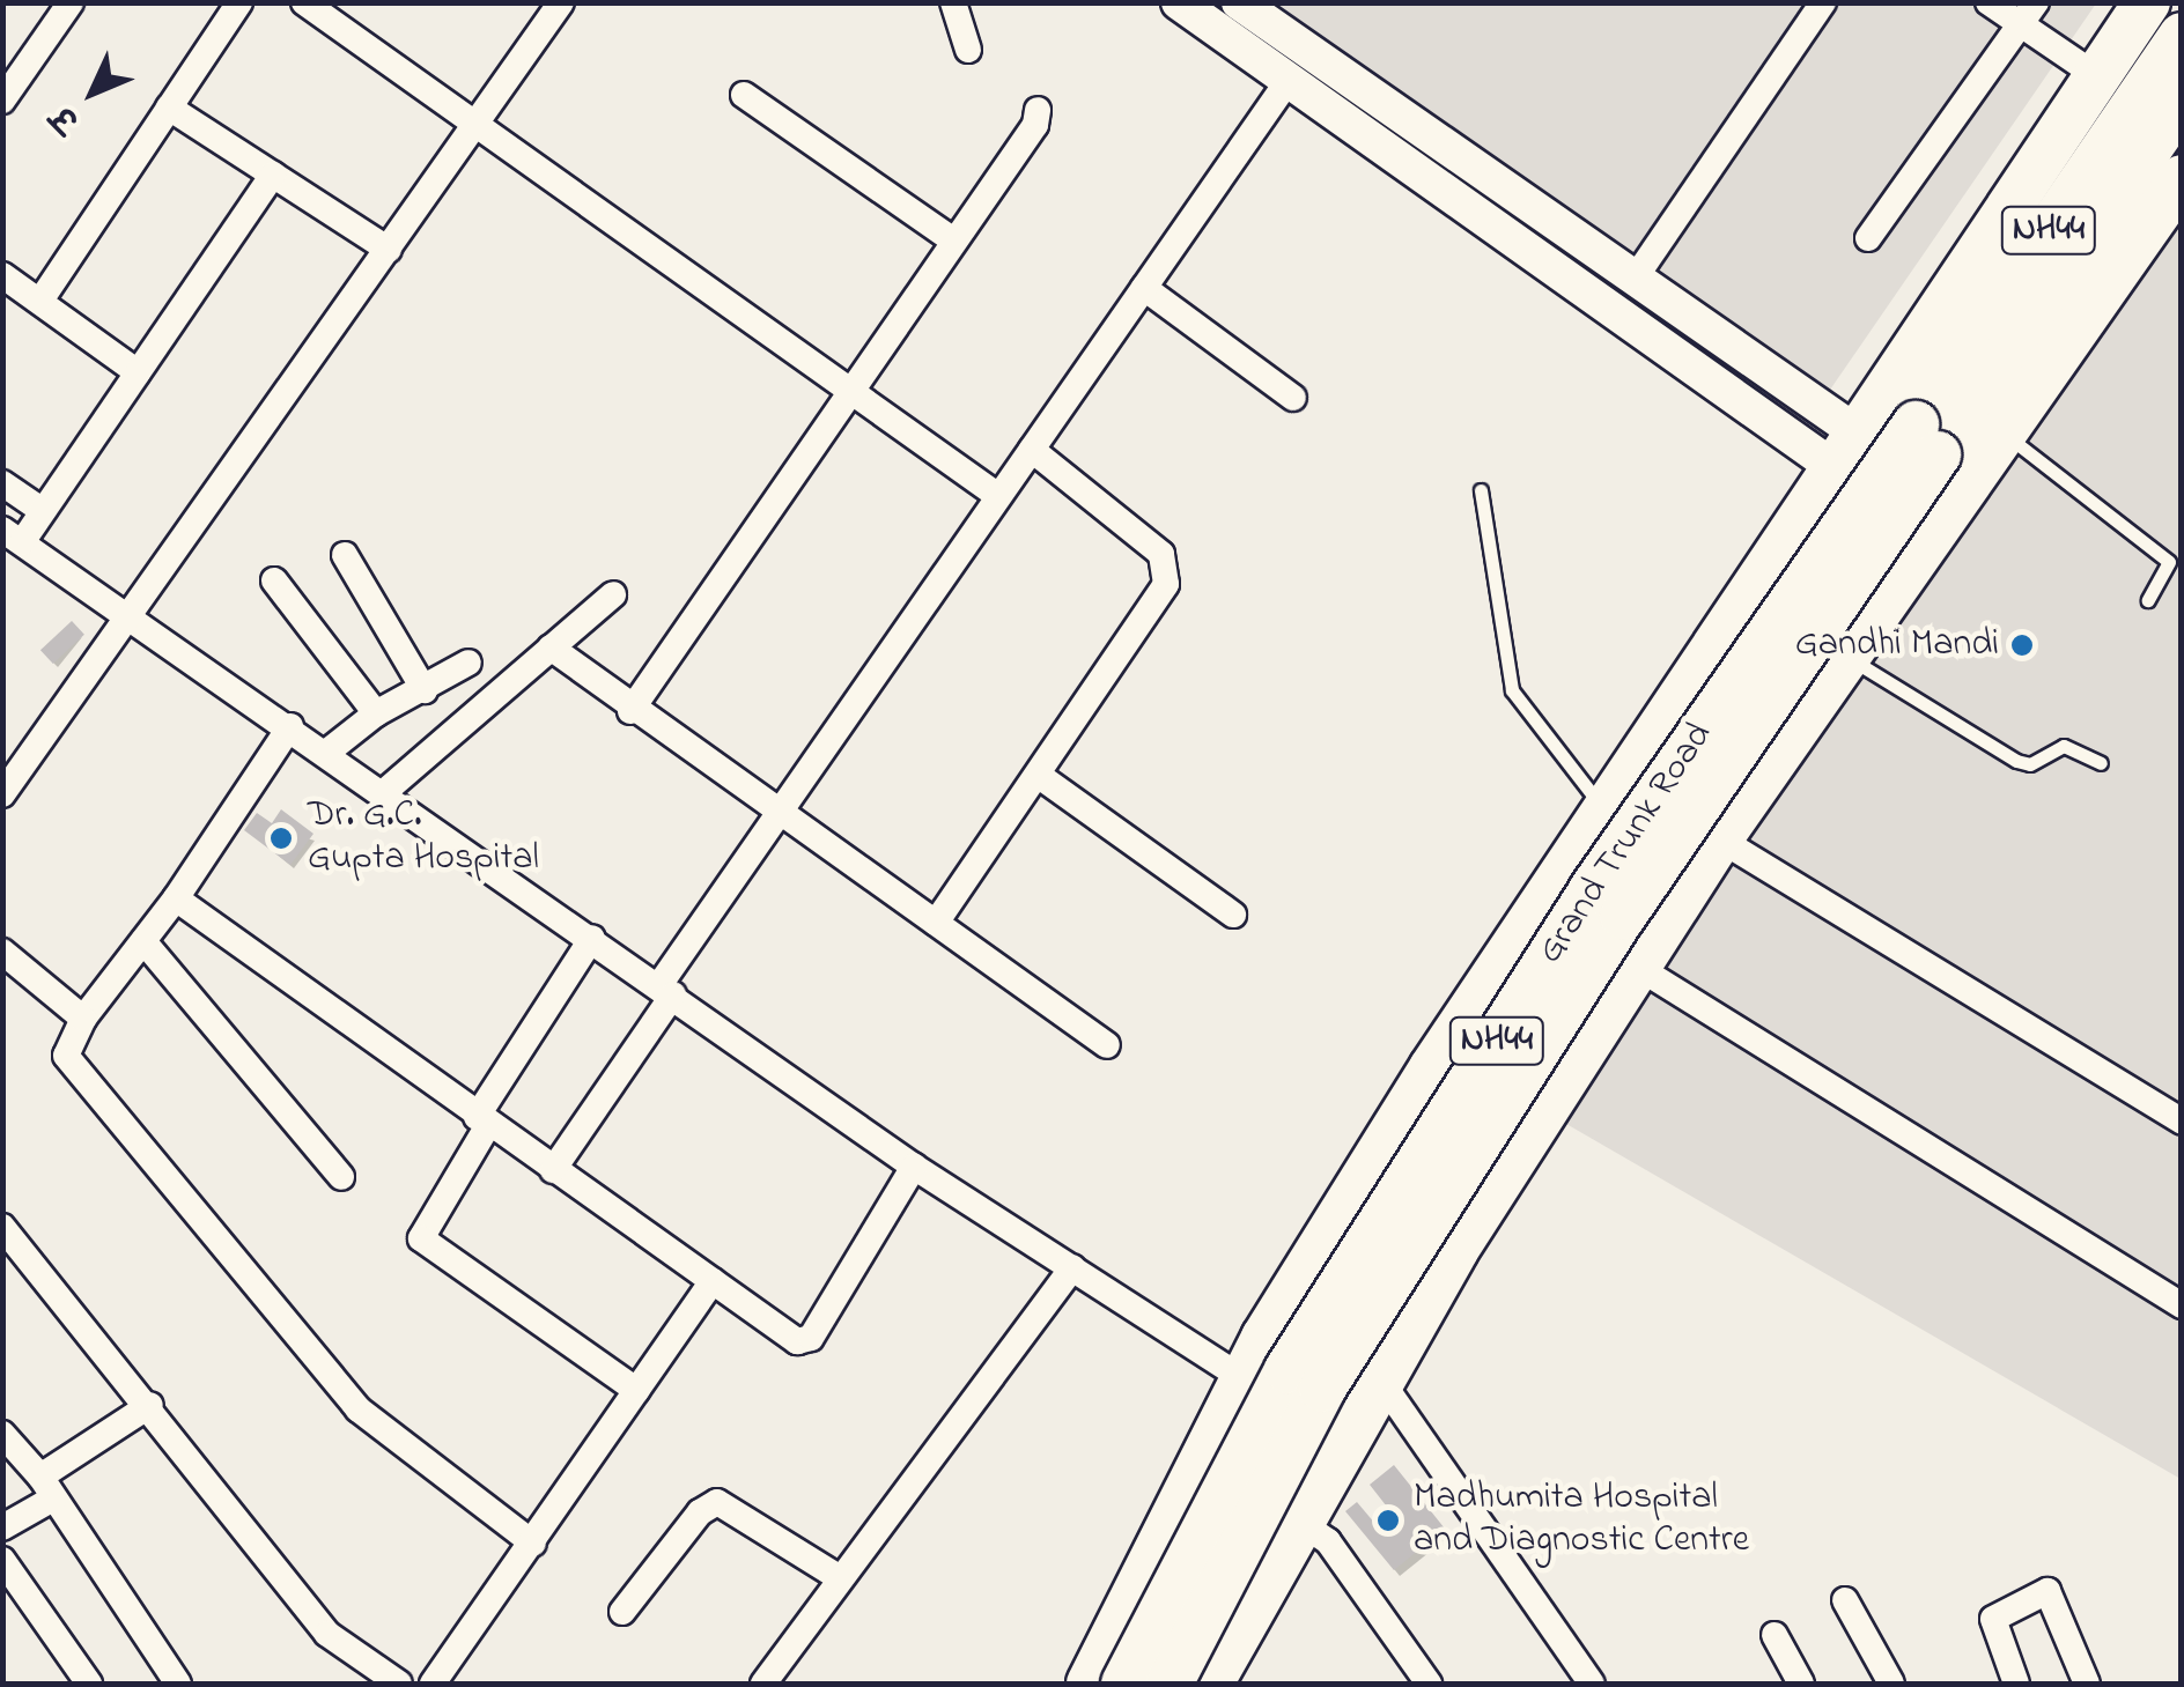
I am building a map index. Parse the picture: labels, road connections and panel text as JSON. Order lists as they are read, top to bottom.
{
  "streets": {
    "highway": ["NH44", "Grand Trunk Road"]
  },
  "places": ["Gandhi Mandi", "Dr. G.C. Gupta Hospital", "Madhumita Hospital and Diagnostic Centre"],
  "north": "bottom left"
}
